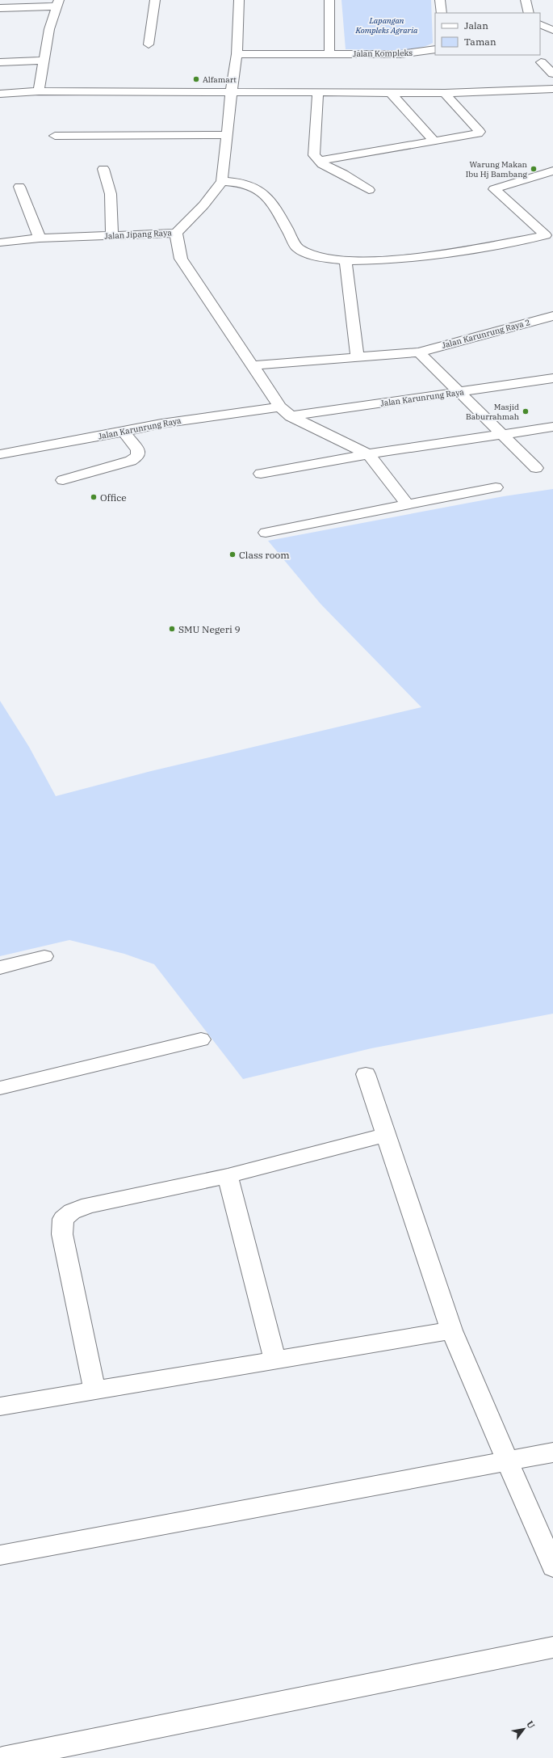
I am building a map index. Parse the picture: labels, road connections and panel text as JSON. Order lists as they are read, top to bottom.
{
  "streets": {
    "street": [
      "Jalan Kompleks",
      "Jalan Jipang Raya",
      "Jalan Karunrung Raya 2",
      "Jalan Karunrung Raya"
    ]
  },
  "parks": ["Lapangan Kompleks Agraria"],
  "places": [
    "Alfamart",
    "Warung Makan Ibu Hj Bambang",
    "Masjid Baburrahmah",
    "Office",
    "Class room",
    "SMU Negeri 9"
  ],
  "legend": ["Jalan", "Taman"],
  "north": "top right"
}
